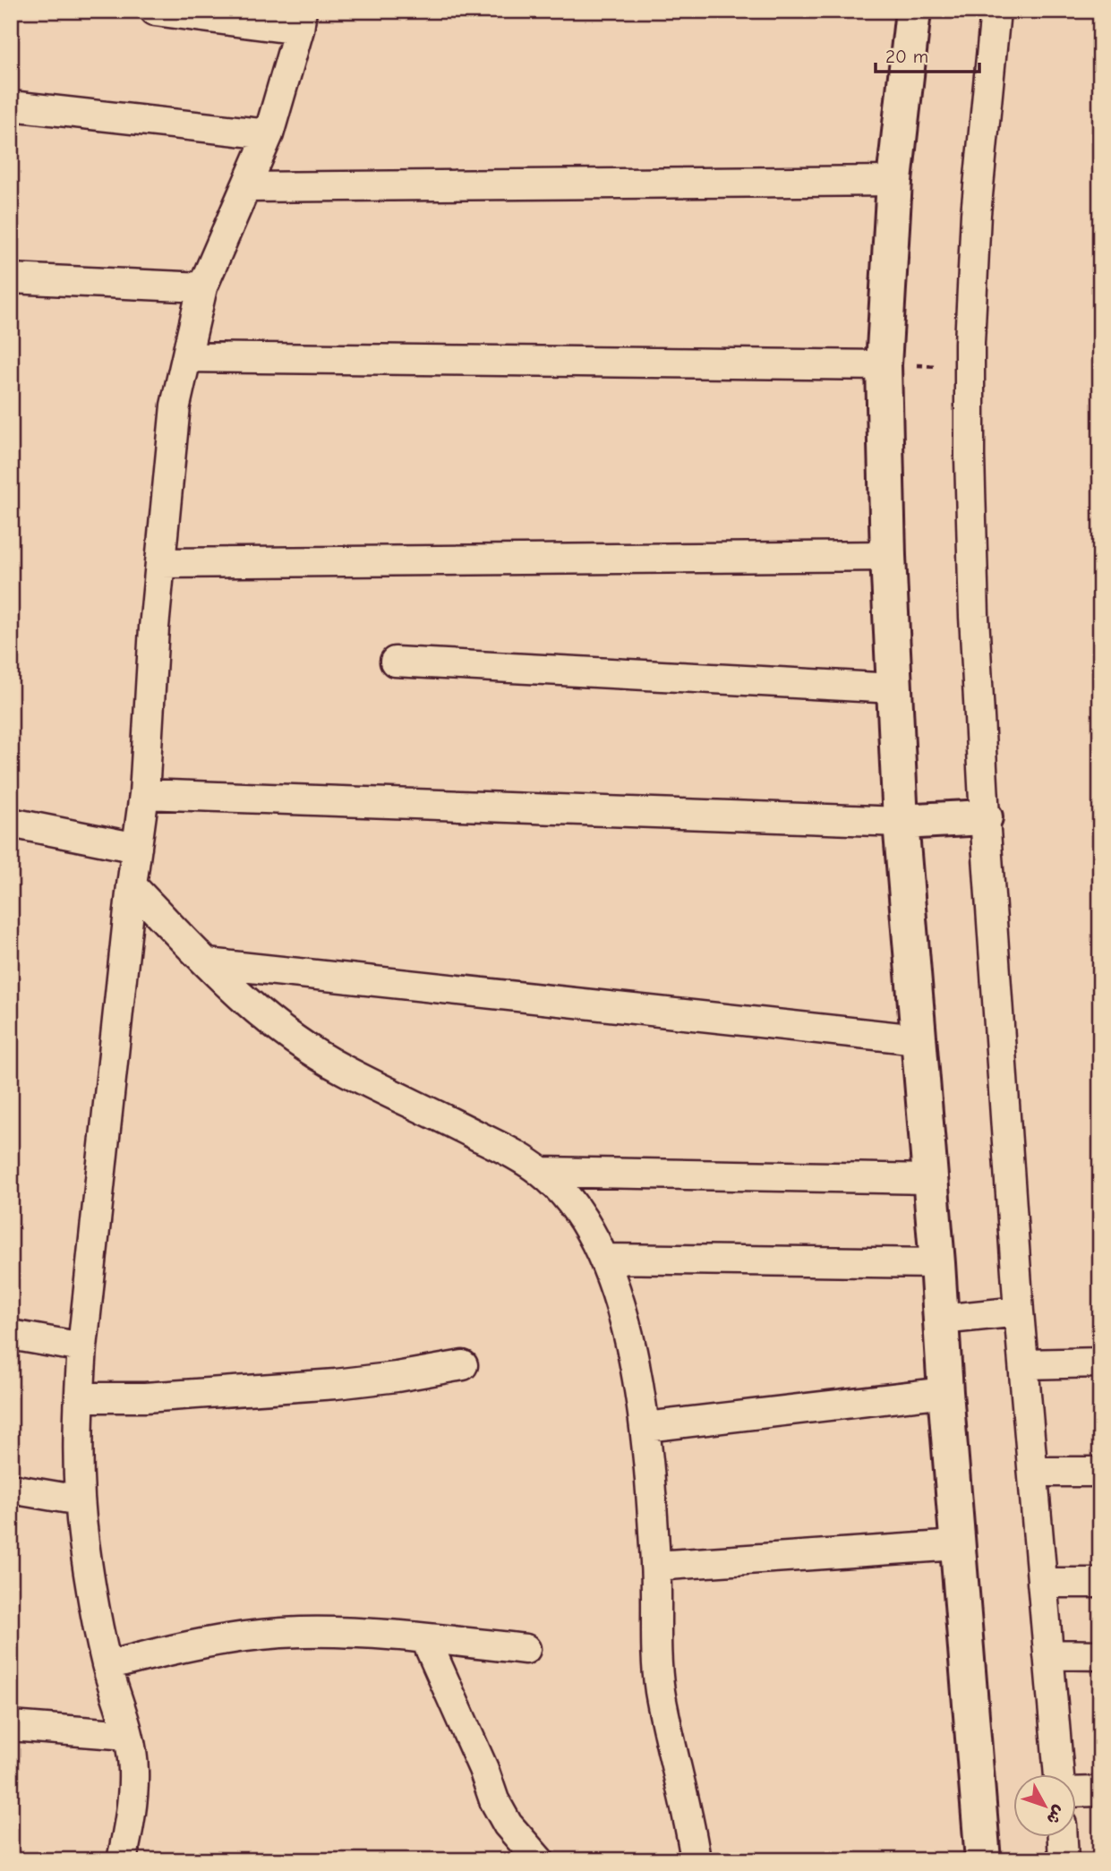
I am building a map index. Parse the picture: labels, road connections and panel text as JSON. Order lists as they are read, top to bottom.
{
  "scale_bar": "20 m",
  "north": "bottom right"
}
